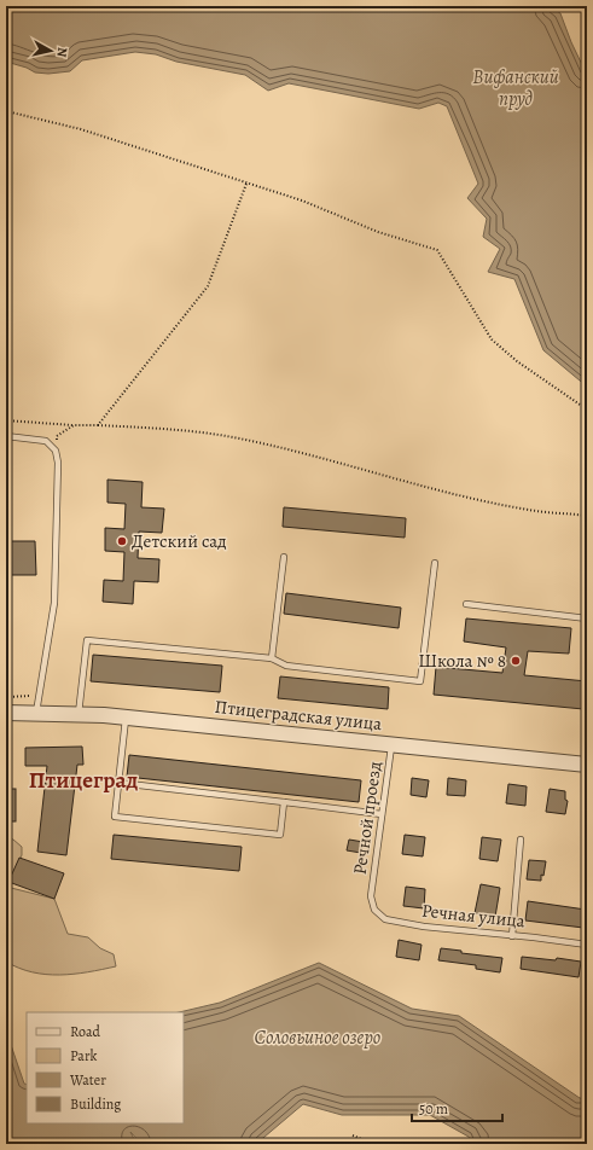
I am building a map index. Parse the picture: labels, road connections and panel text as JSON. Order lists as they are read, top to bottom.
{
  "streets": {
    "street": ["Птицеградская улица"],
    "lane": ["Речной проезд", "Речная улица"]
  },
  "crossings": [
    ["Птицеградская улица", "Речной проезд"],
    ["Речной проезд", "Речная улица"]
  ],
  "districts": ["Птицеград"],
  "water": ["Вифанский пруд", "Соловьиное озеро"],
  "places": ["Детский сад", "Школа № 8"],
  "legend": [
    "Road",
    "Park",
    "Water",
    "Building"
  ],
  "scale_bar": "50 m",
  "north": "right"
}
